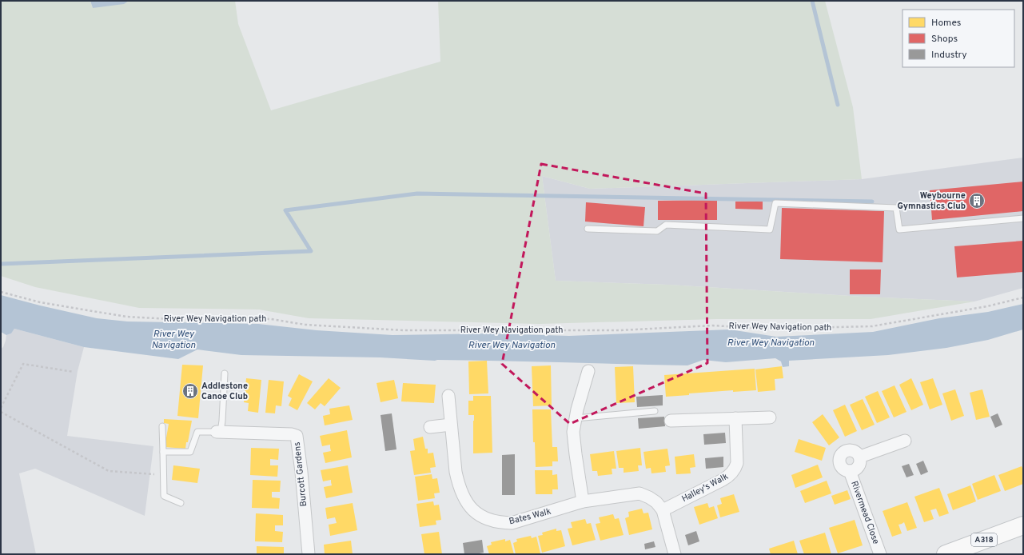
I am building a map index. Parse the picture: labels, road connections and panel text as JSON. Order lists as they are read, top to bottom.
{
  "streets": {
    "main road": ["A318"],
    "street": [
      "Burcott Gardens",
      "Halley's Walk",
      "Rivermead Close",
      "Bates Walk"
    ],
    "path": ["River Wey Navigation path"]
  },
  "crossings": [
    ["Halley's Walk", "Bates Walk"]
  ],
  "water": ["River Wey Navigation"],
  "places": {
    "building": ["Weybourne Gymnastics Club", "Addlestone Canoe Club"]
  },
  "legend": ["Homes", "Shops", "Industry"]
}
